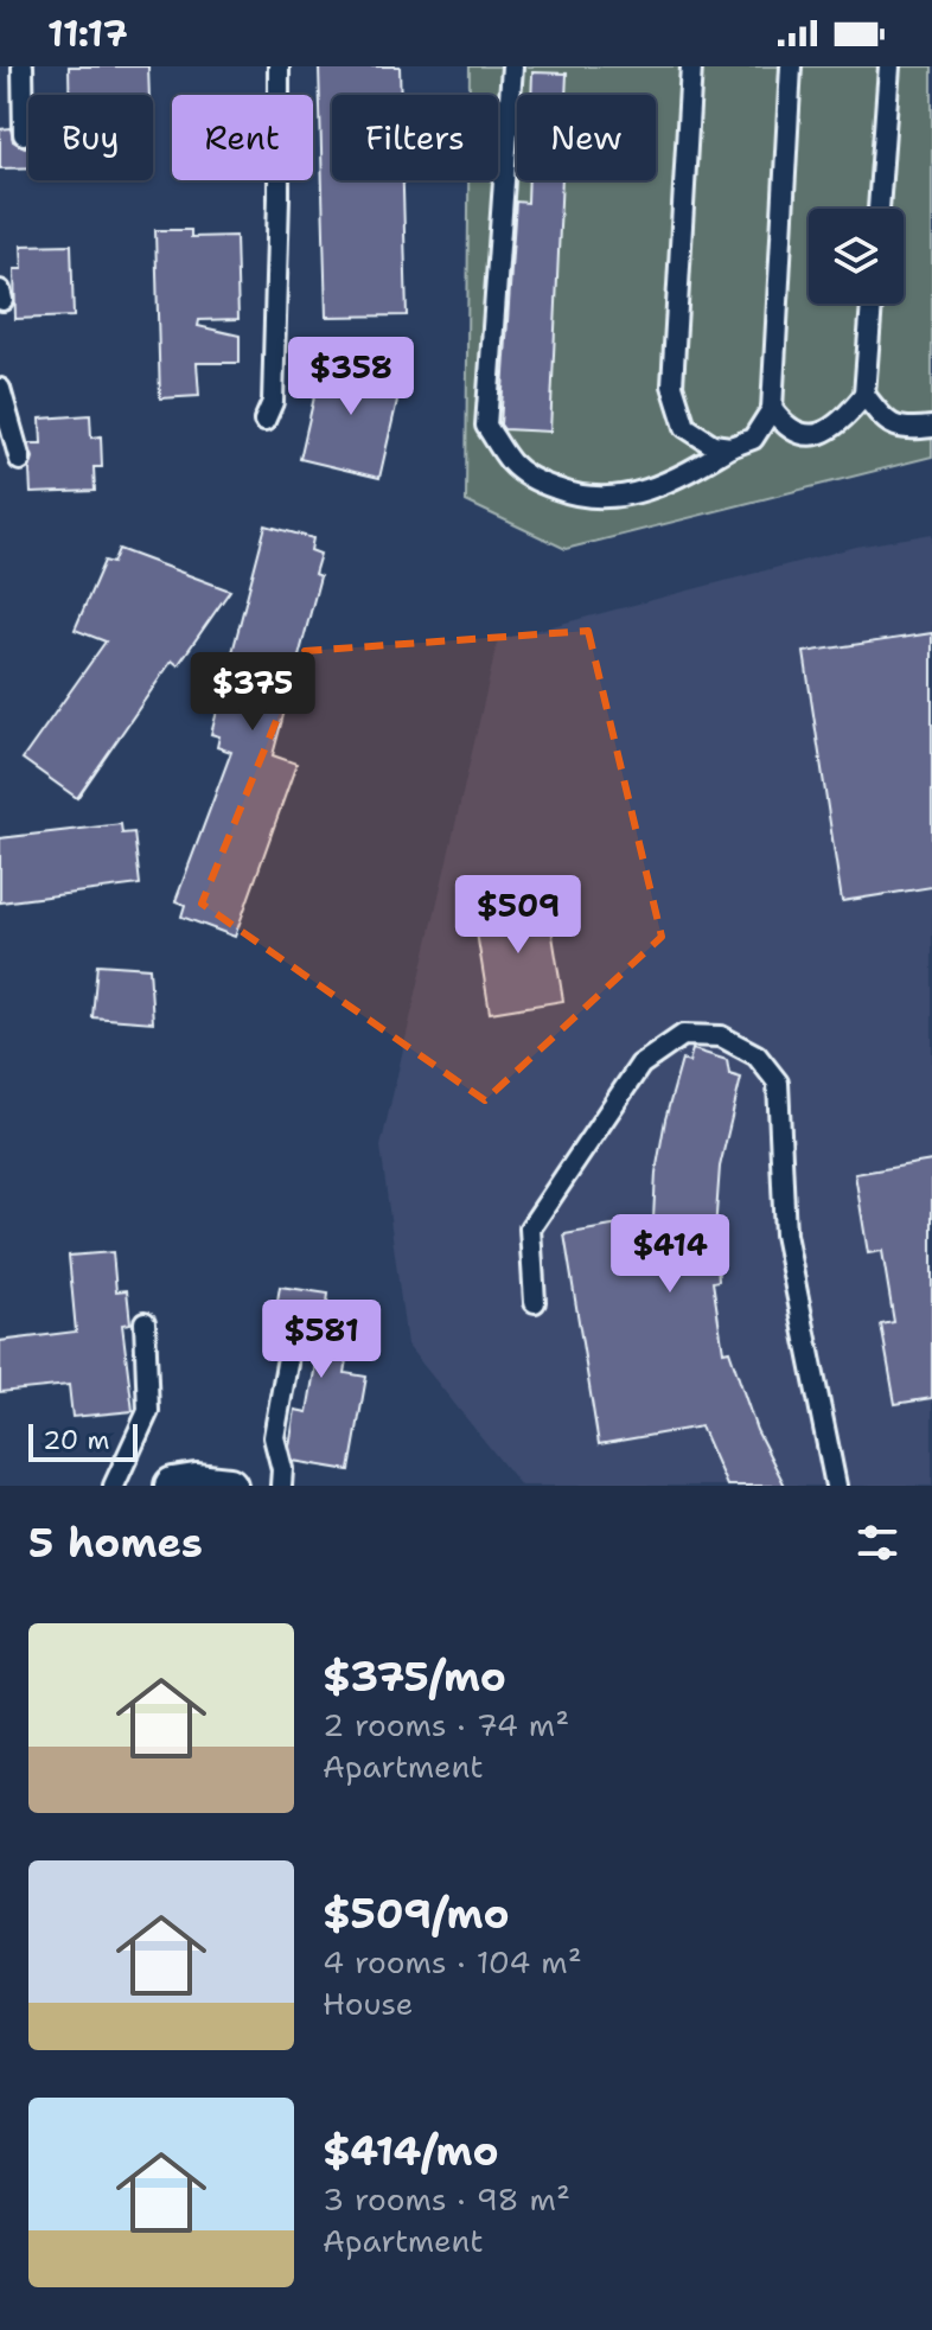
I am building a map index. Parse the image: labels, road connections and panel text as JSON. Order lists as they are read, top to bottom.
{
  "scale_bar": "20 m",
  "page": {
    "status": "11:17",
    "chip": [
      "Buy",
      "Rent",
      "Filters",
      "New"
    ],
    "price": [
      "$358",
      "$375",
      "$509",
      "$414",
      "$581"
    ],
    "scale": "20 m",
    "heading": "5 homes",
    "list": [
      {
        "name": "$375/mo",
        "note": "2 rooms · 74 m² · Apartment"
      },
      {
        "name": "$509/mo",
        "note": "4 rooms · 104 m² · House"
      },
      {
        "name": "$414/mo",
        "note": "3 rooms · 98 m² · Apartment"
      }
    ]
  }
}
